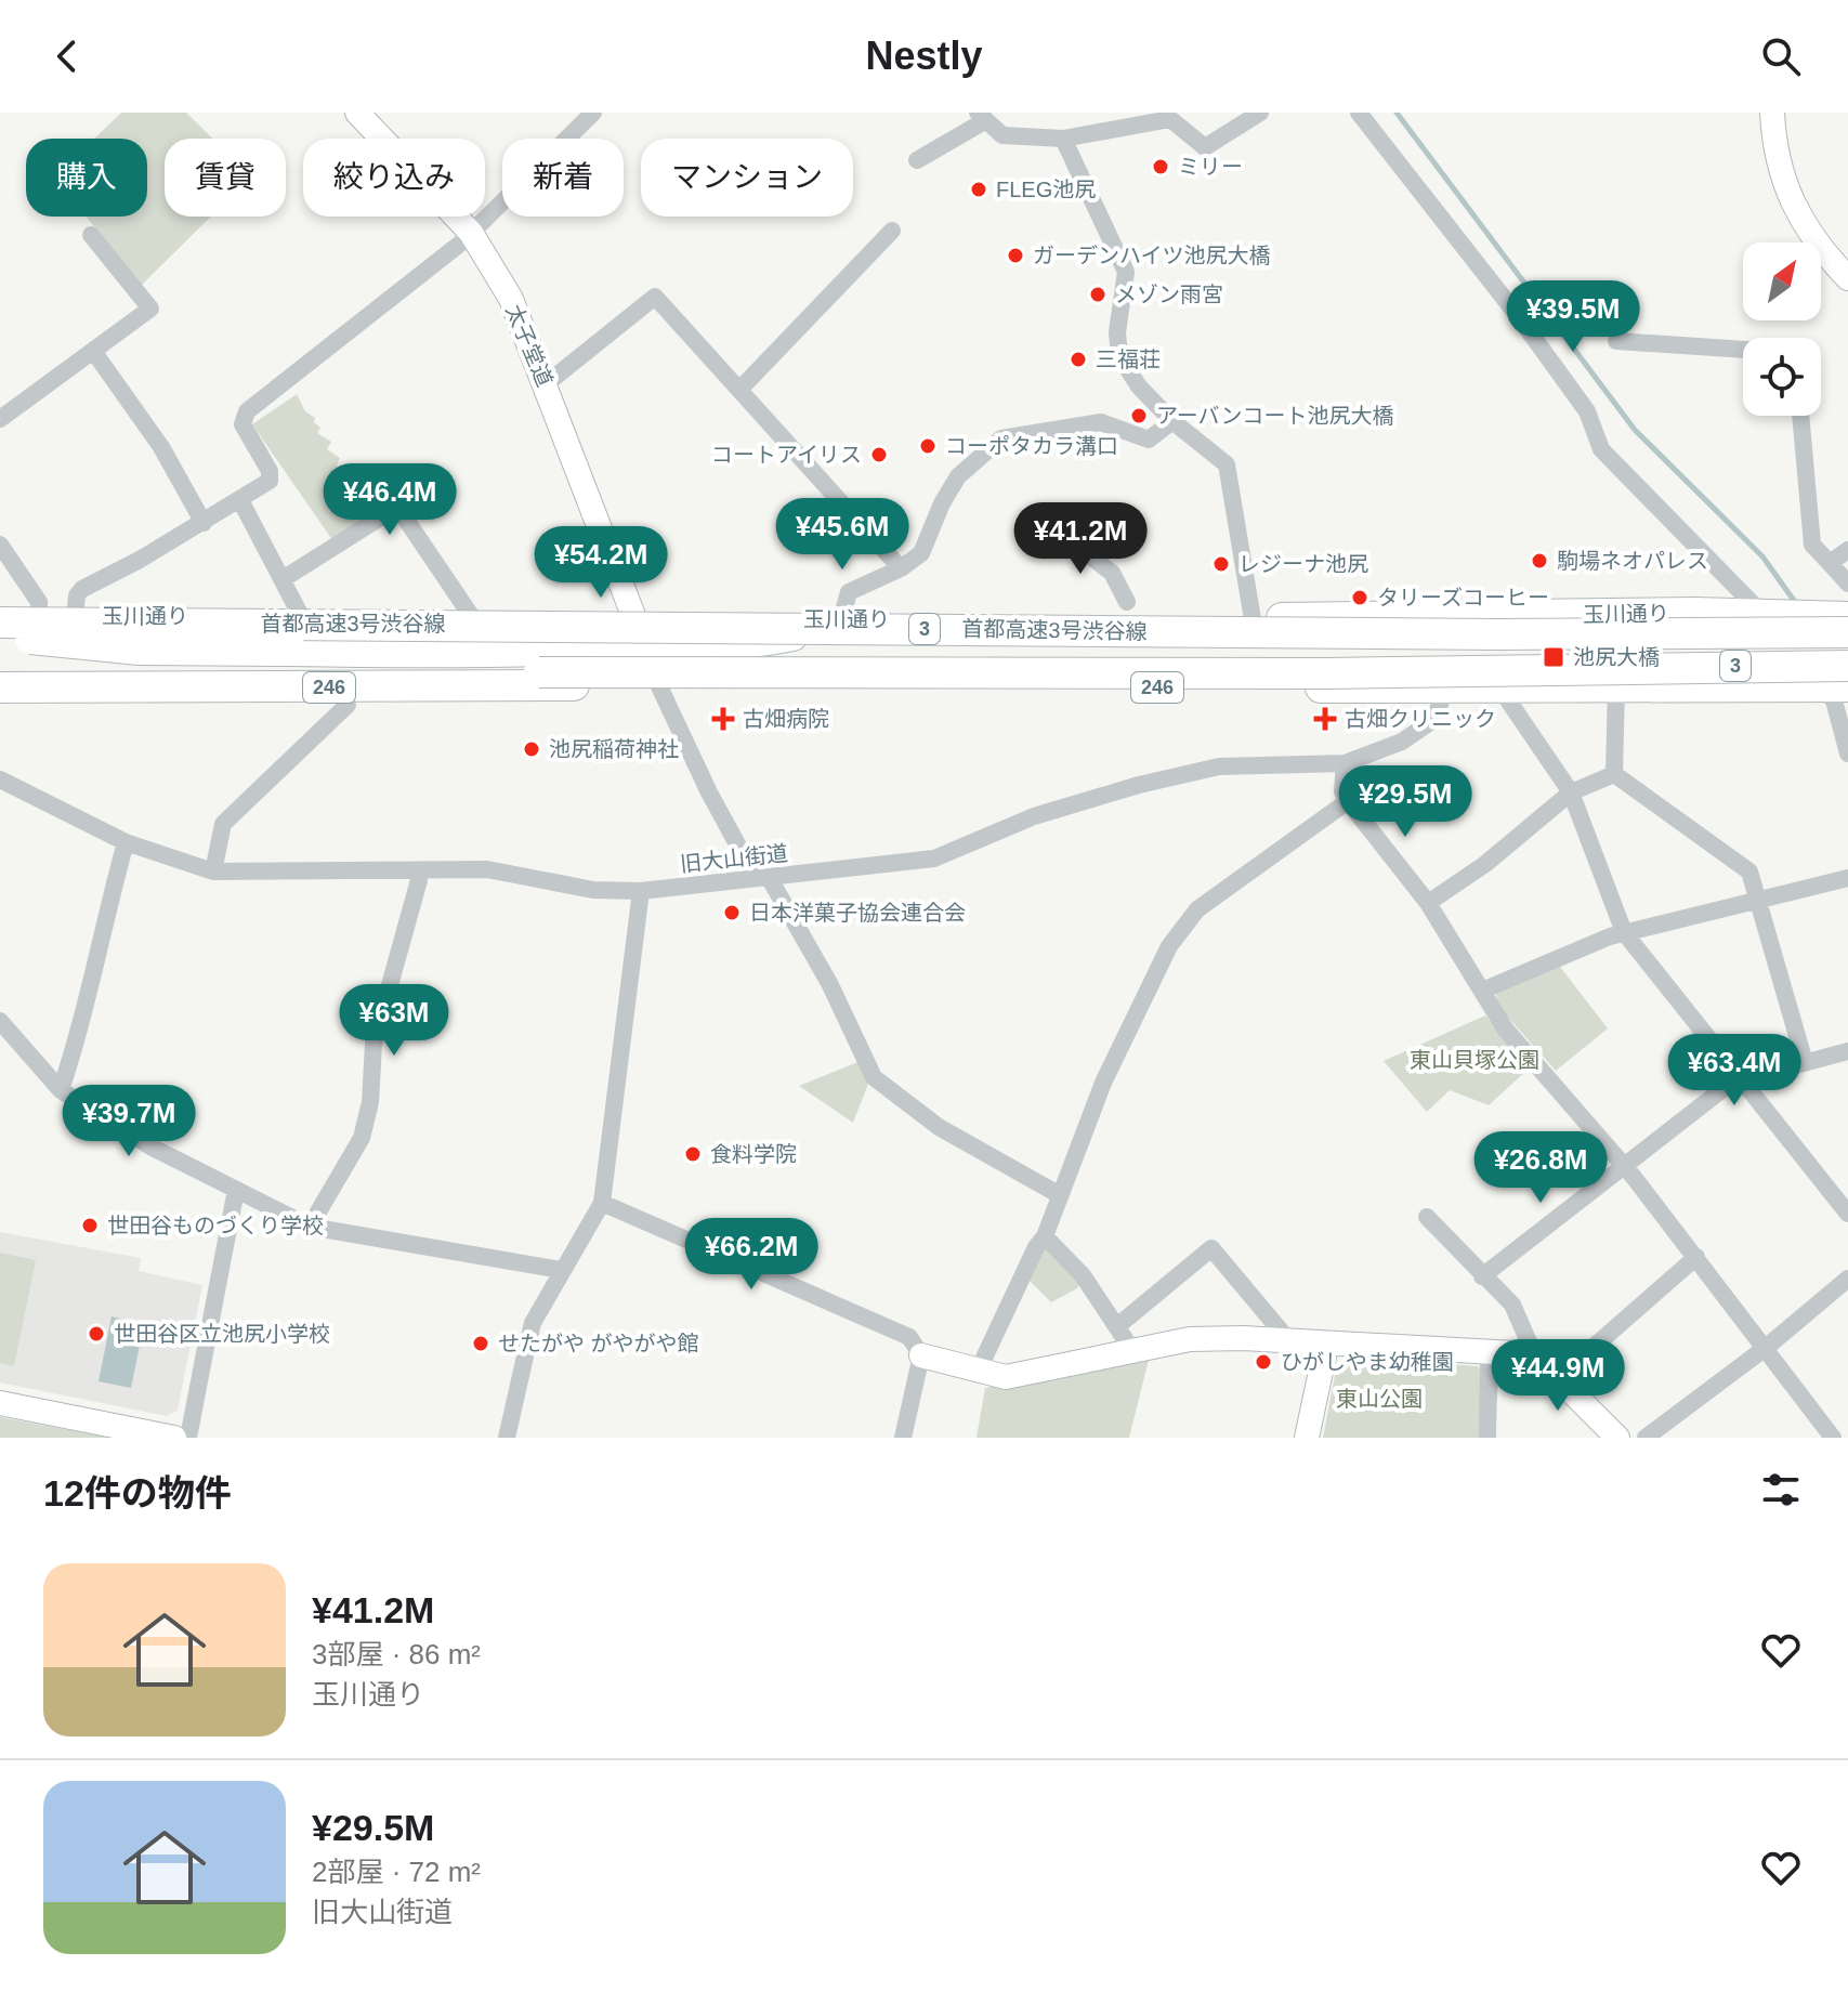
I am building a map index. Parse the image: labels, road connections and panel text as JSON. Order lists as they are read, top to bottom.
{
  "streets": {
    "highway": [
      "玉川通り",
      "首都高速3号渋谷線",
      "3",
      "246"
    ],
    "street": ["太子堂道", "旧大山街道"]
  },
  "crossings": [
    ["太子堂道", "玉川通り"],
    ["玉川通り", "首都高速3号渋谷線"],
    ["首都高速3号渋谷線", "246"],
    ["246", "旧大山街道"]
  ],
  "parks": ["東山貝塚公園", "東山公園"],
  "places": {
    "other": [
      "ミリー",
      "FLEG池尻",
      "ガーデンハイツ池尻大橋",
      "メゾン雨宮",
      "三福荘",
      "アーバンコート池尻大橋",
      "コーポタカラ溝口",
      "コートアイリス",
      "駒場ネオパレス",
      "レジーナ池尻",
      "タリーズコーヒー",
      "池尻稲荷神社",
      "日本洋菓子協会連合会",
      "食料学院",
      "世田谷ものづくり学校",
      "世田谷区立池尻小学校",
      "せたがや がやがや館",
      "ひがしやま幼稚園"
    ],
    "transit": ["池尻大橋"],
    "health": ["古畑病院", "古畑クリニック"]
  },
  "north": "top right",
  "page": {
    "header": "Nestly",
    "chip": [
      "購入",
      "賃貸",
      "絞り込み",
      "新着",
      "マンション"
    ],
    "price": [
      "¥39.5M",
      "¥46.4M",
      "¥45.6M",
      "¥41.2M",
      "¥54.2M",
      "¥29.5M",
      "¥63M",
      "¥63.4M",
      "¥39.7M",
      "¥26.8M",
      "¥66.2M",
      "¥44.9M"
    ],
    "heading": "12件の物件",
    "list": [
      {
        "name": "¥41.2M",
        "note": "3部屋 · 86 m² · 玉川通り"
      },
      {
        "name": "¥29.5M",
        "note": "2部屋 · 72 m² · 旧大山街道"
      }
    ]
  }
}
